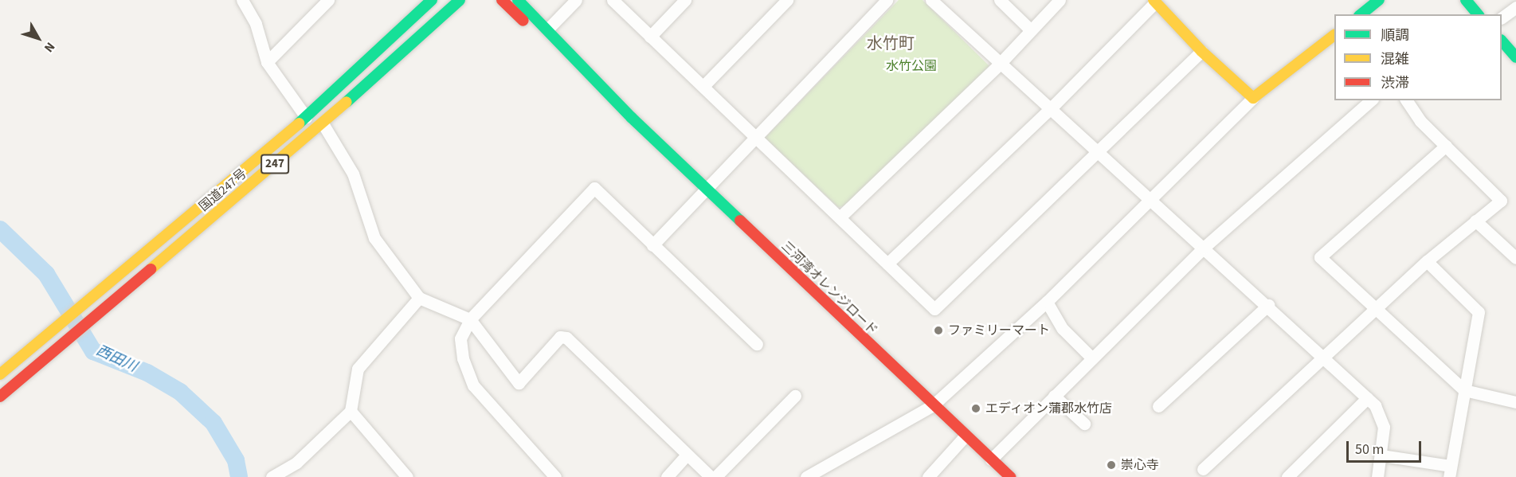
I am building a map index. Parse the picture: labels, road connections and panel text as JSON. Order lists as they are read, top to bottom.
{
  "streets": {
    "main road": ["247", "国道247号", "三河湾オレンジロード"]
  },
  "districts": ["水竹町"],
  "water": ["西田川"],
  "parks": ["水竹公園"],
  "places": ["ファミリーマート", "エディオン蒲郡水竹店", "崇心寺"],
  "legend": ["順調", "混雑", "渋滞"],
  "scale_bar": "50 m",
  "north": "bottom right"
}
